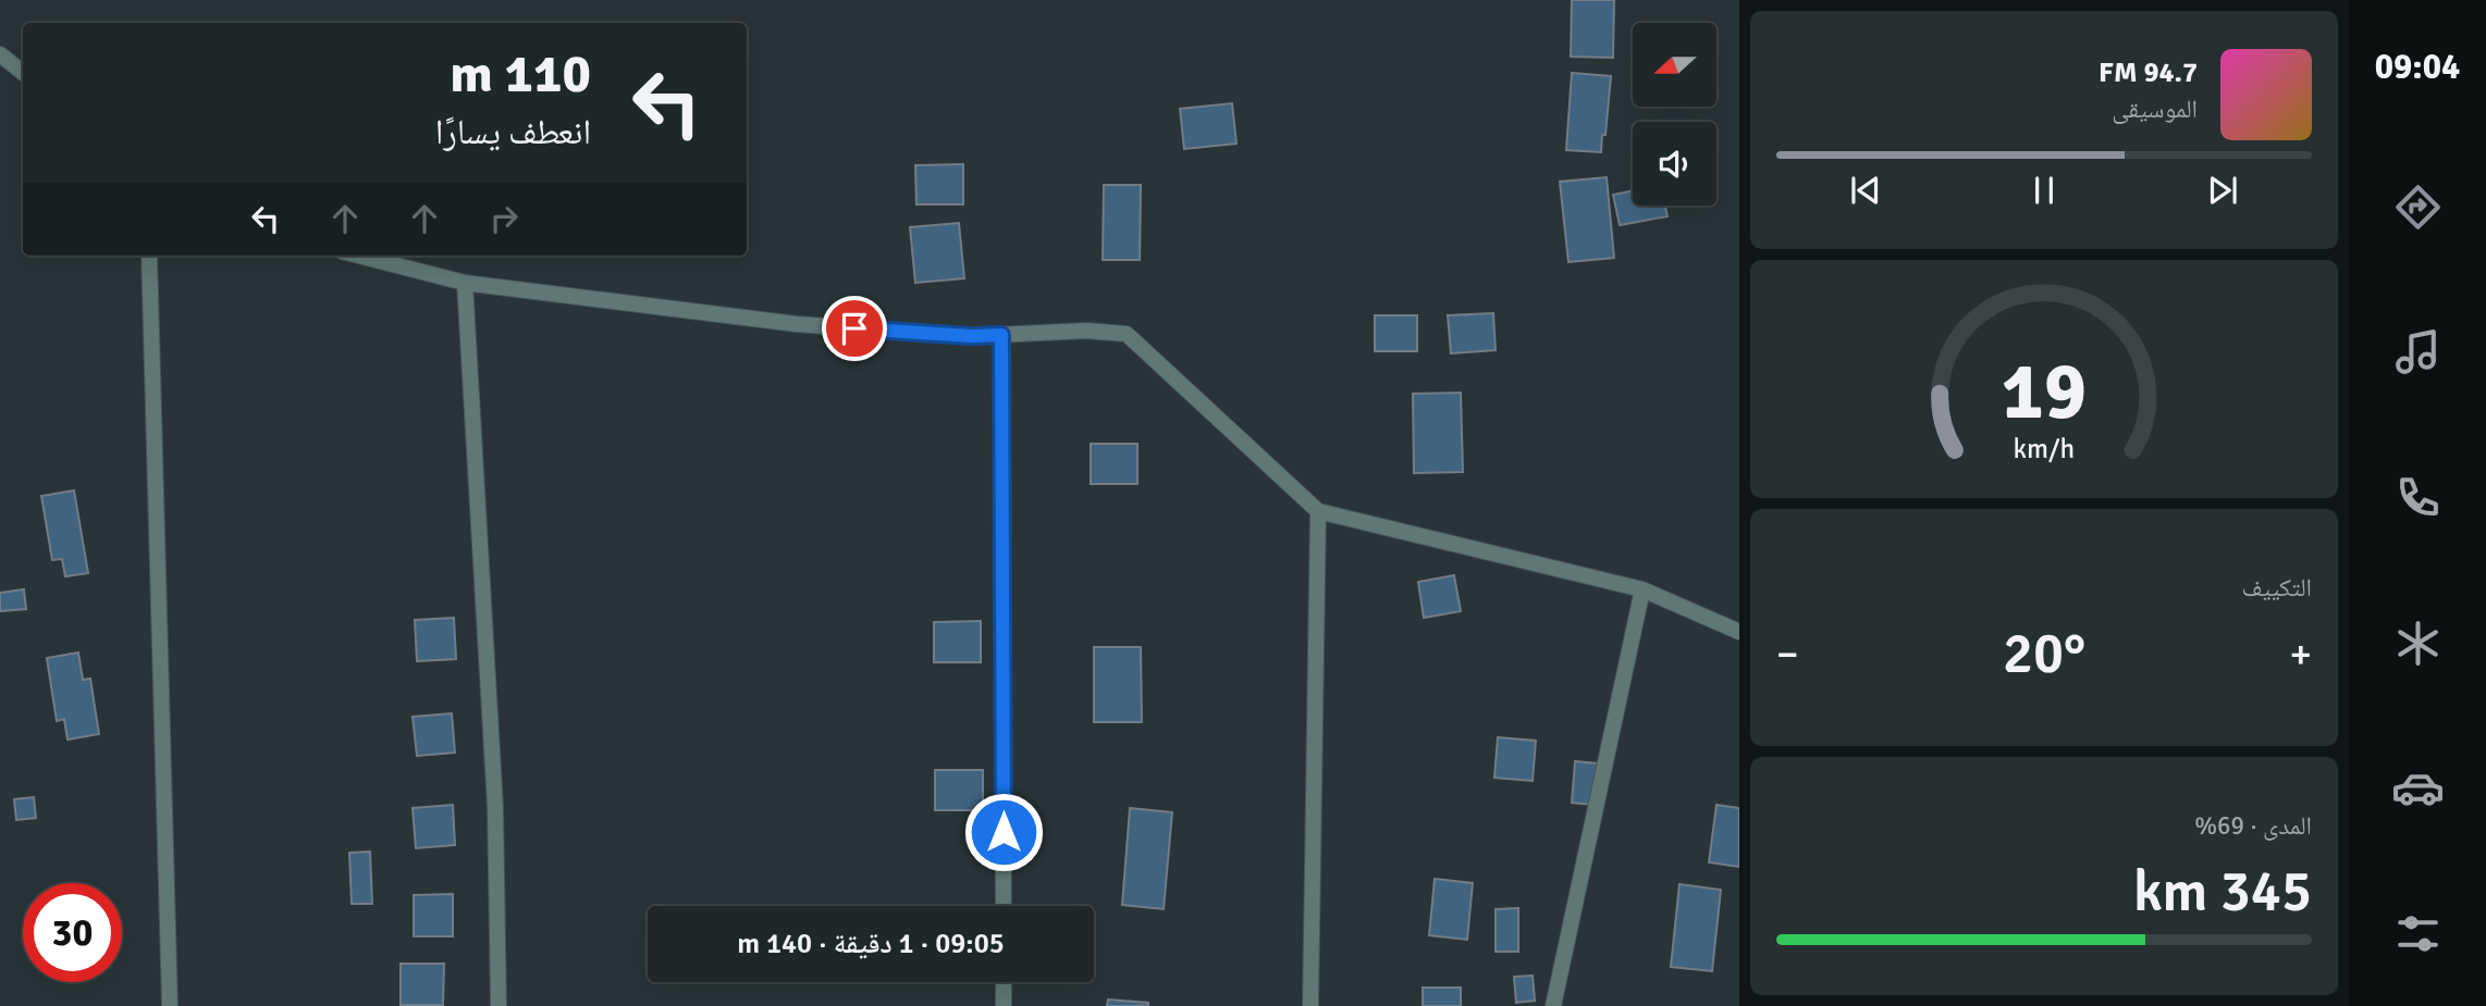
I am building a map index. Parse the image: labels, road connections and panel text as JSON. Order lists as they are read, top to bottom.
{
  "north": "left",
  "page": {
    "tabs": "09:04",
    "turn": ["110 m", "انعطف يسارًا"],
    "song": ["94.7 FM", "الموسيقى"],
    "tile": [
      "التكييف",
      ["المدى · 69%", "345 km"]
    ],
    "heat": ["−", "20°", "+"],
    "limit": "30",
    "trip": "09:05 · 1 دقيقة · 140 m",
    "gauge": ["19", "km/h"]
  }
}
